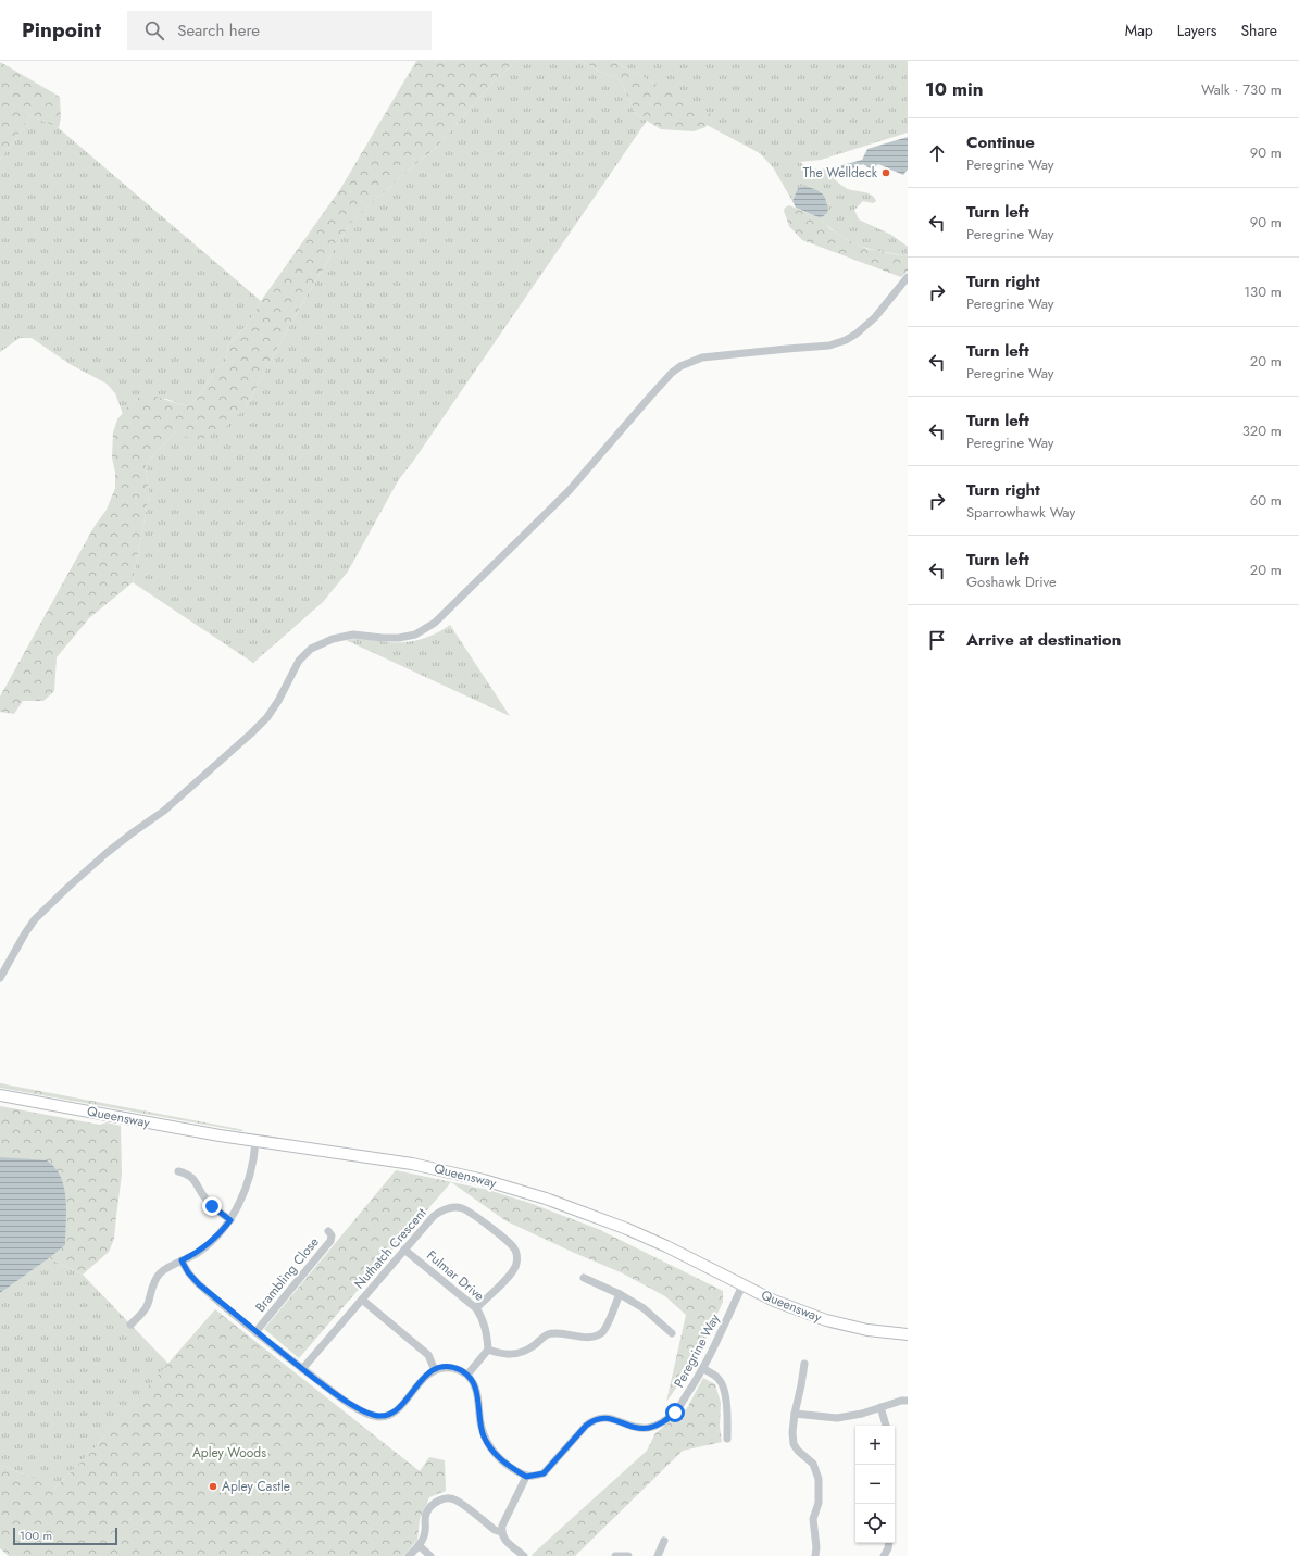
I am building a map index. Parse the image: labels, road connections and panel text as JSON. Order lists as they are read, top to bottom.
{
  "streets": {
    "main road": ["Queensway"],
    "street": [
      "Nuthatch Crescent",
      "Brambling Close",
      "Fulmar Drive",
      "Peregrine Way"
    ]
  },
  "crossings": [
    ["Queensway", "Peregrine Way"],
    ["Nuthatch Crescent", "Fulmar Drive"]
  ],
  "parks": ["Apley Woods"],
  "places": ["The Welldeck", "Apley Castle"],
  "scale_bar": "100 m",
  "page": {
    "header": "Pinpoint",
    "search": "Search here",
    "nav": ["Map", "Layers", "Share"],
    "heading": ["10 min", "Walk · 730 m"],
    "list": [
      ["Continue", "Peregrine Way", "90 m"],
      ["Turn left", "Peregrine Way", "90 m"],
      ["Turn right", "Peregrine Way", "130 m"],
      ["Turn left", "Peregrine Way", "20 m"],
      ["Turn left", "Peregrine Way", "320 m"],
      ["Turn right", "Sparrowhawk Way", "60 m"],
      ["Turn left", "Goshawk Drive", "20 m"],
      "Arrive at destination"
    ],
    "map_buttons": ["+", "−"],
    "scale": "100 m"
  }
}
